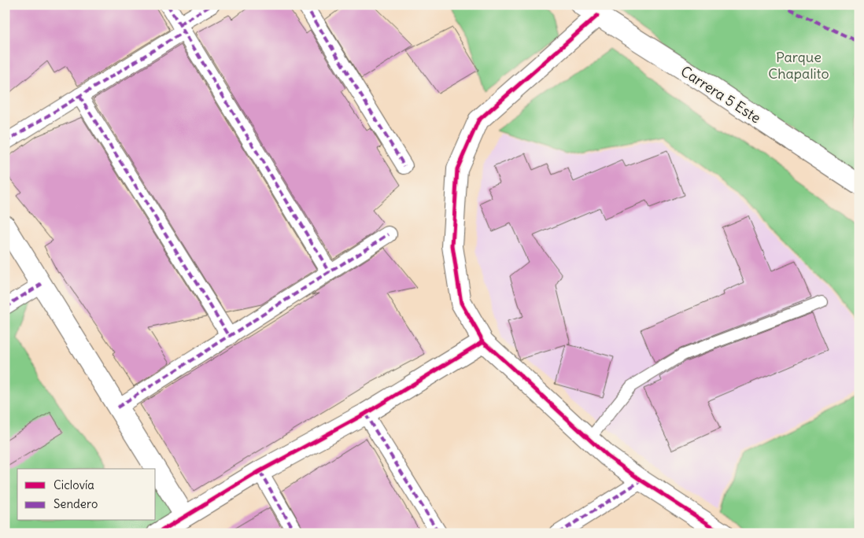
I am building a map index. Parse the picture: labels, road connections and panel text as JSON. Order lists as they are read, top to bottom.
{
  "streets": {
    "street": ["Carrera 5 Este"]
  },
  "parks": ["Parque Chapalito"],
  "legend": ["Ciclovía", "Sendero"]
}
